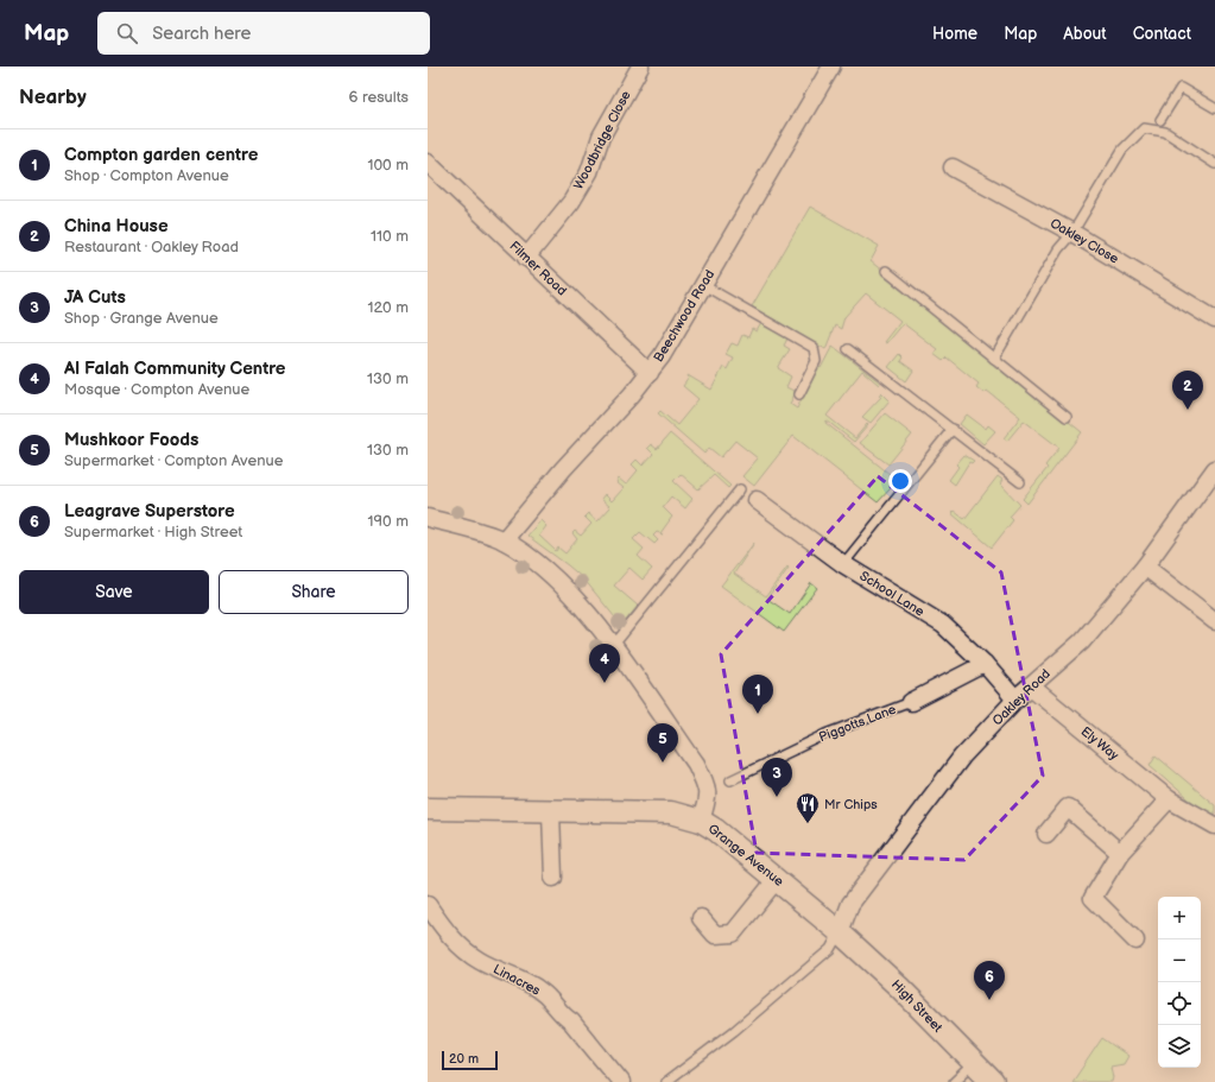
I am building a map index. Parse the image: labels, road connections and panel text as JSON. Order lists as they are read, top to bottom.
{
  "streets": {
    "street": [
      "Woodbridge Close",
      "Oakley Close",
      "Filmer Road",
      "Beechwood Road",
      "School Lane",
      "Oakley Road",
      "Piggotts Lane",
      "Ely Way",
      "Grange Avenue",
      "Linacres",
      "High Street"
    ]
  },
  "crossings": [
    ["Woodbridge Close", "Filmer Road"],
    ["Filmer Road", "Beechwood Road"],
    ["School Lane", "Oakley Road"],
    ["School Lane", "Piggotts Lane"],
    ["Oakley Road", "Ely Way"],
    ["Oakley Road", "Grange Avenue"],
    ["Oakley Road", "High Street"],
    ["Grange Avenue", "High Street"]
  ],
  "places": {
    "restaurant": ["Mr Chips"]
  },
  "scale_bar": "20 m",
  "page": {
    "header": "Map",
    "search": "Search here",
    "nav": [
      "Home",
      "Map",
      "About",
      "Contact"
    ],
    "heading": ["Nearby", "6 results"],
    "list": [
      {
        "mark": "1",
        "name": "Compton garden centre",
        "note": "Shop · Compton Avenue",
        "value": "100 m"
      },
      {
        "mark": "2",
        "name": "China House",
        "note": "Restaurant · Oakley Road",
        "value": "110 m"
      },
      {
        "mark": "3",
        "name": "JA Cuts",
        "note": "Shop · Grange Avenue",
        "value": "120 m"
      },
      {
        "mark": "4",
        "name": "Al Falah Community Centre",
        "note": "Mosque · Compton Avenue",
        "value": "130 m"
      },
      {
        "mark": "5",
        "name": "Mushkoor Foods",
        "note": "Supermarket · Compton Avenue",
        "value": "130 m"
      },
      {
        "mark": "6",
        "name": "Leagrave Superstore",
        "note": "Supermarket · High Street",
        "value": "190 m"
      }
    ],
    "pins": [
      "2",
      "4",
      "1",
      "5",
      "3",
      "6"
    ],
    "buttons": ["Save", "Share"],
    "map_buttons": ["+", "−"],
    "scale": "20 m"
  }
}
